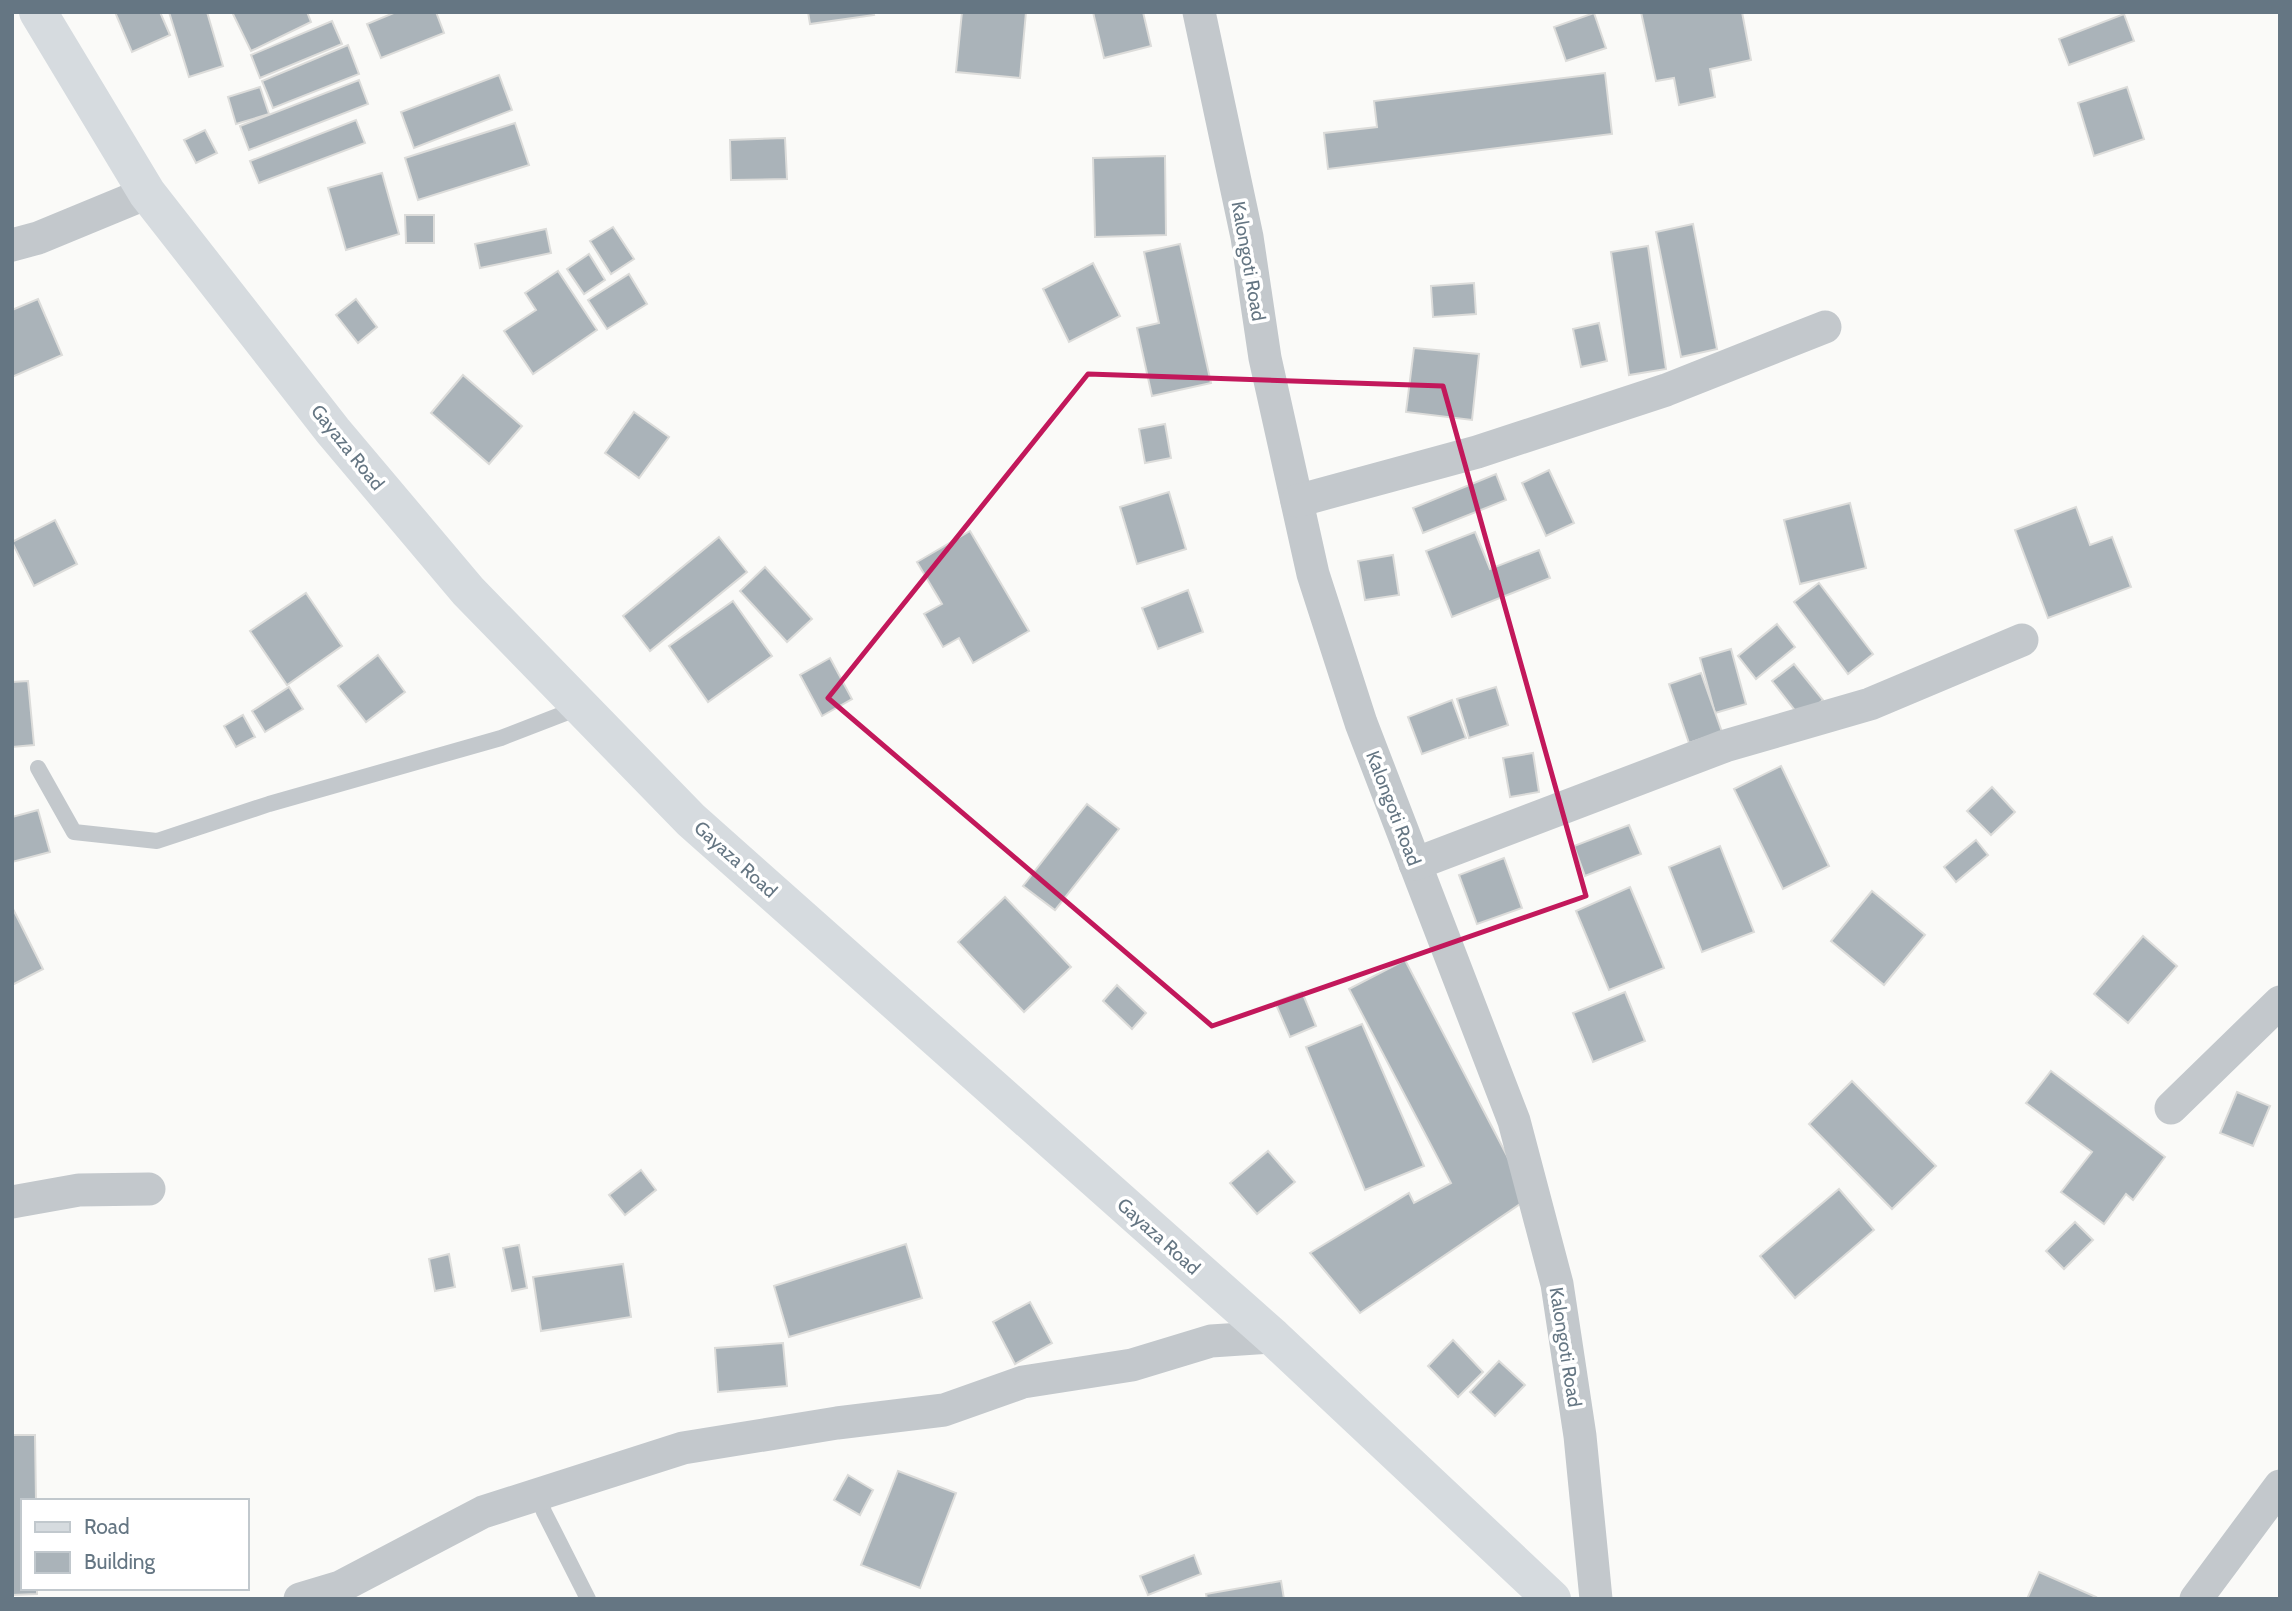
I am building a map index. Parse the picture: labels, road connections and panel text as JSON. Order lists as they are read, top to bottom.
{
  "streets": {
    "main road": ["Gayaza Road"],
    "street": ["Kalongoti Road"]
  },
  "legend": ["Road", "Building"]
}
